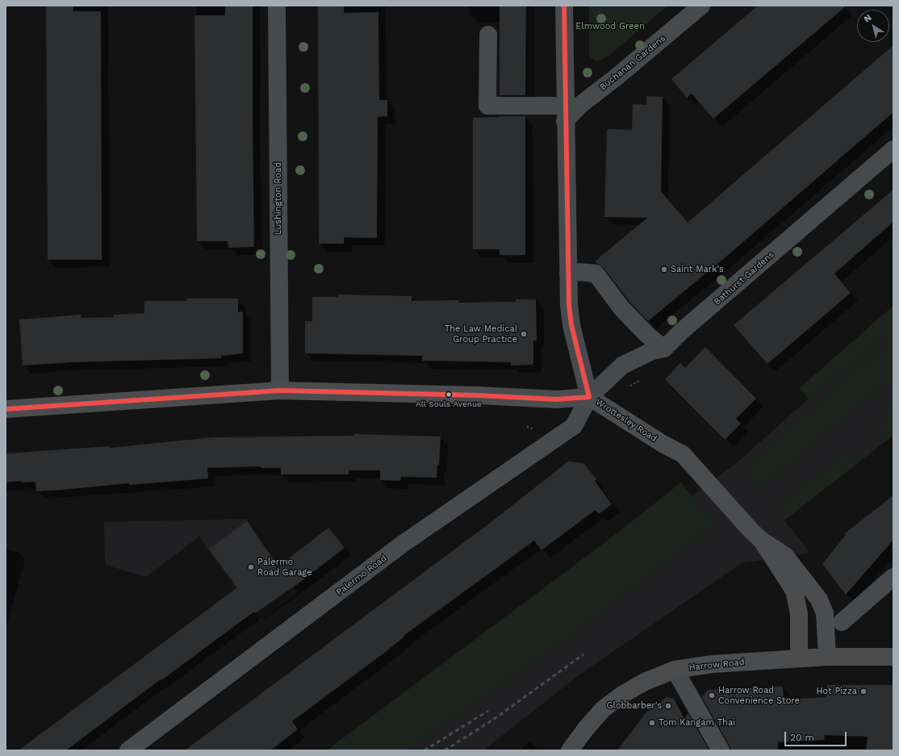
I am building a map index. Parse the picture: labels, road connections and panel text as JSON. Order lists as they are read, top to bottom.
{
  "streets": {
    "main road": ["Wrottesley Road", "Harrow Road"],
    "street": [
      "Buchanan Gardens",
      "Lushington Road",
      "Bathurst Gardens",
      "Palermo Road"
    ]
  },
  "crossings": [
    ["Lushington Road", "Wrottesley Road"],
    ["Wrottesley Road", "Palermo Road"],
    ["Wrottesley Road", "Harrow Road"]
  ],
  "parks": ["Elmwood Green"],
  "places": [
    "Saint Mark's",
    "The Law Medical Group Practice",
    "All Souls Avenue",
    "Palermo Road Garage",
    "Hot Pizza",
    "Harrow Road Convenience Store",
    "Globbarber's",
    "Tom Kangam Thai"
  ],
  "scale_bar": "20 m",
  "north": "top left"
}
